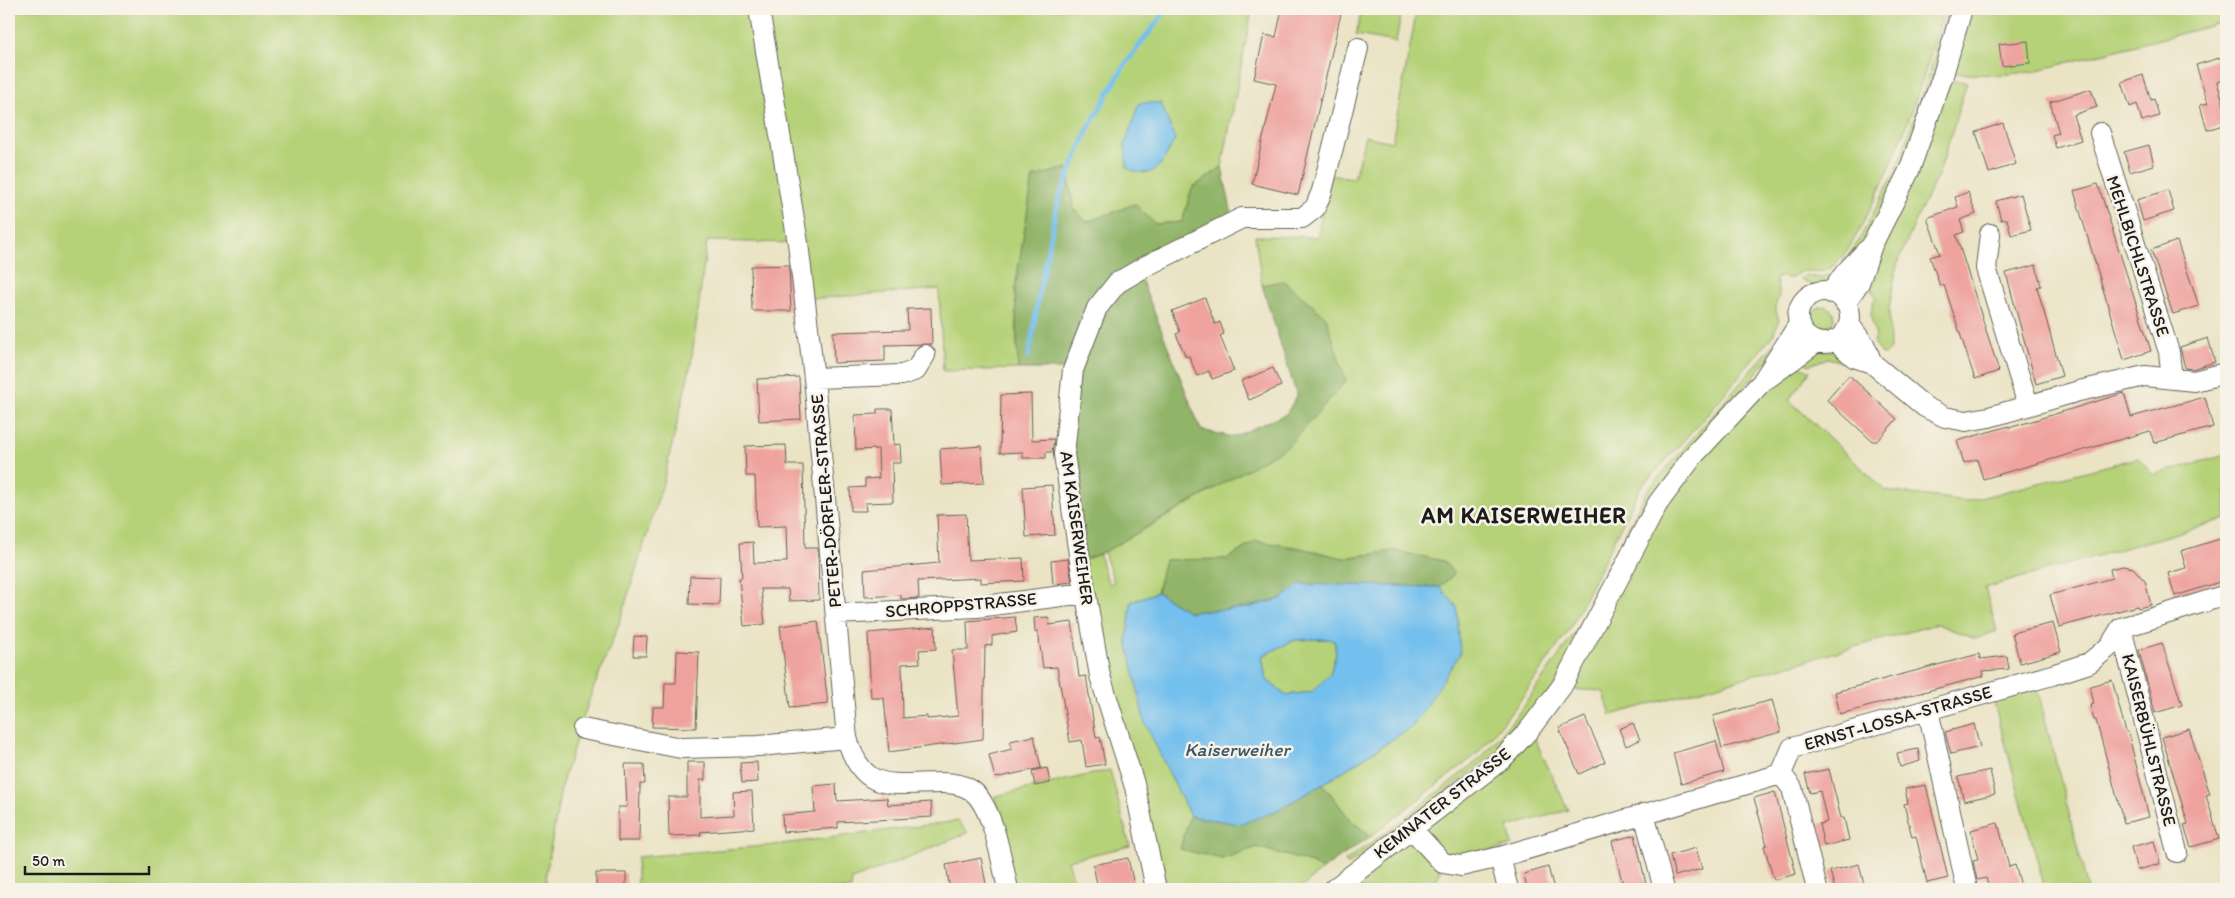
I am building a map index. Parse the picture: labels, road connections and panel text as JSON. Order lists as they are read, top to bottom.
{
  "streets": {
    "street": [
      "MEHLBICHLSTRASSE",
      "PETER-DÖRFLER-STRASSE",
      "AM KAISERWEIHER",
      "SCHROPPSTRASSE",
      "ERNST-LOSSA-STRASSE",
      "KAISERBÜHLSTRASSE",
      "KEMNATER STRASSE"
    ]
  },
  "crossings": [
    ["PETER-DÖRFLER-STRASSE", "SCHROPPSTRASSE"],
    ["AM KAISERWEIHER", "SCHROPPSTRASSE"],
    ["ERNST-LOSSA-STRASSE", "KAISERBÜHLSTRASSE"]
  ],
  "districts": ["AM KAISERWEIHER"],
  "water": ["Kaiserweiher"],
  "scale_bar": "50 m"
}
